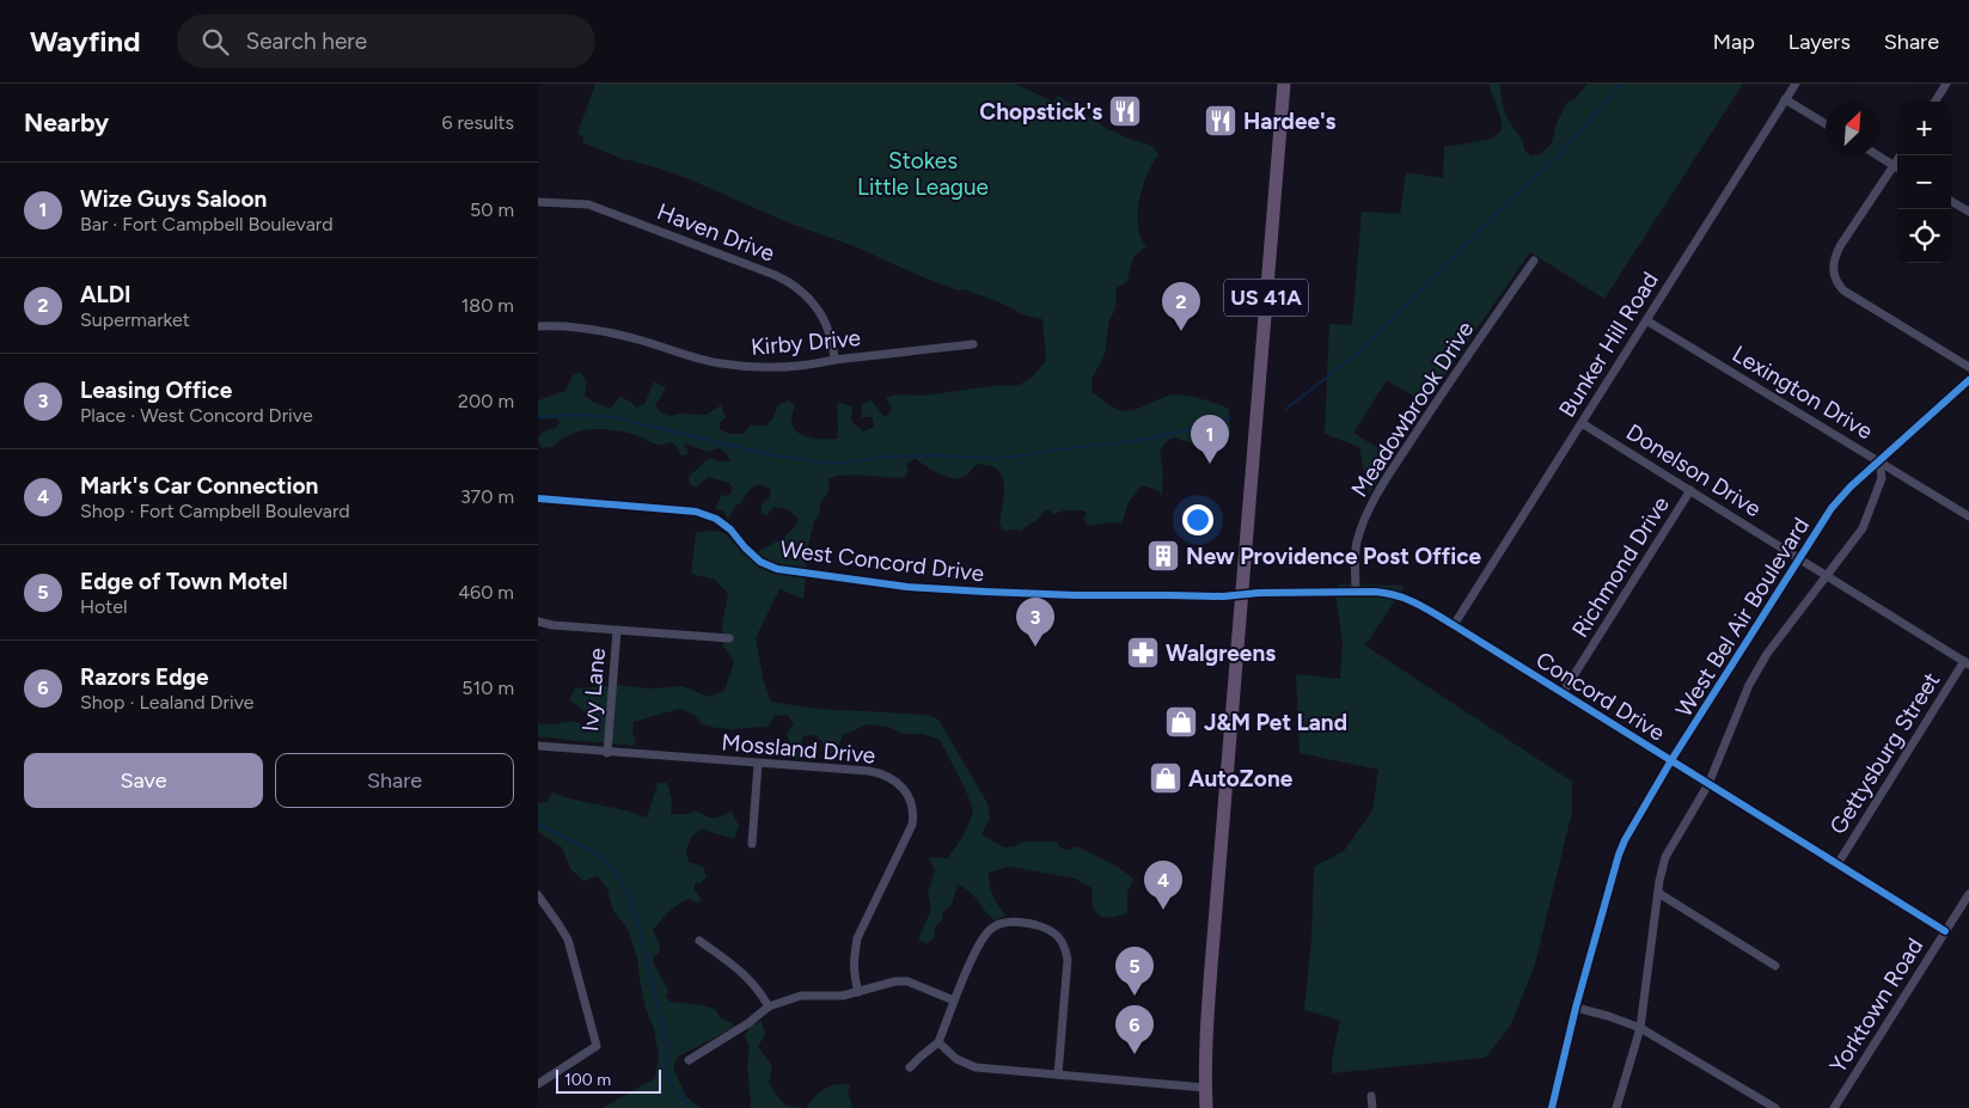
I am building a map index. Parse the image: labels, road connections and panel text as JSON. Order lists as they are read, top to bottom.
{
  "streets": {
    "highway": ["US 41A"],
    "street": [
      "Haven Drive",
      "Kirby Drive",
      "Bunker Hill Road",
      "Lexington Drive",
      "Meadowbrook Drive",
      "Donelson Drive",
      "West Concord Drive",
      "Richmond Drive",
      "West Bel Air Boulevard",
      "Ivy Lane",
      "Concord Drive",
      "Mossland Drive",
      "Gettysburg Street",
      "Yorktown Road"
    ]
  },
  "crossings": [
    ["Haven Drive", "Kirby Drive"],
    ["US 41A", "West Concord Drive"],
    ["US 41A", "Concord Drive"],
    ["Bunker Hill Road", "Lexington Drive"],
    ["Bunker Hill Road", "Donelson Drive"],
    ["Bunker Hill Road", "Concord Drive"],
    ["Lexington Drive", "West Bel Air Boulevard"],
    ["Meadowbrook Drive", "Concord Drive"],
    ["Donelson Drive", "Richmond Drive"],
    ["Donelson Drive", "West Bel Air Boulevard"],
    ["Donelson Drive", "Gettysburg Street"],
    ["West Concord Drive", "Concord Drive"],
    ["Richmond Drive", "Concord Drive"],
    ["West Bel Air Boulevard", "Concord Drive"],
    ["Ivy Lane", "Mossland Drive"],
    ["Concord Drive", "Gettysburg Street"],
    ["Concord Drive", "Yorktown Road"]
  ],
  "parks": ["Stokes Little League"],
  "places": {
    "restaurant": ["Chopstick's", "Hardee's"],
    "building": ["New Providence Post Office"],
    "pharmacy": ["Walgreens"],
    "shop": ["J&M Pet Land", "AutoZone"]
  },
  "scale_bar": "100 m",
  "north": "top right",
  "page": {
    "header": "Wayfind",
    "search": "Search here",
    "nav": ["Map", "Layers", "Share"],
    "heading": ["Nearby", "6 results"],
    "map_buttons": ["+", "−"],
    "list": [
      {
        "mark": "1",
        "name": "Wize Guys Saloon",
        "note": "Bar · Fort Campbell Boulevard",
        "value": "50 m"
      },
      {
        "mark": "2",
        "name": "ALDI",
        "note": "Supermarket",
        "value": "180 m"
      },
      {
        "mark": "3",
        "name": "Leasing Office",
        "note": "Place · West Concord Drive",
        "value": "200 m"
      },
      {
        "mark": "4",
        "name": "Mark's Car Connection",
        "note": "Shop · Fort Campbell Boulevard",
        "value": "370 m"
      },
      {
        "mark": "5",
        "name": "Edge of Town Motel",
        "note": "Hotel",
        "value": "460 m"
      },
      {
        "mark": "6",
        "name": "Razors Edge",
        "note": "Shop · Lealand Drive",
        "value": "510 m"
      }
    ],
    "pins": [
      "2",
      "1",
      "3",
      "4",
      "5",
      "6"
    ],
    "buttons": ["Save", "Share"],
    "scale": "100 m"
  }
}
